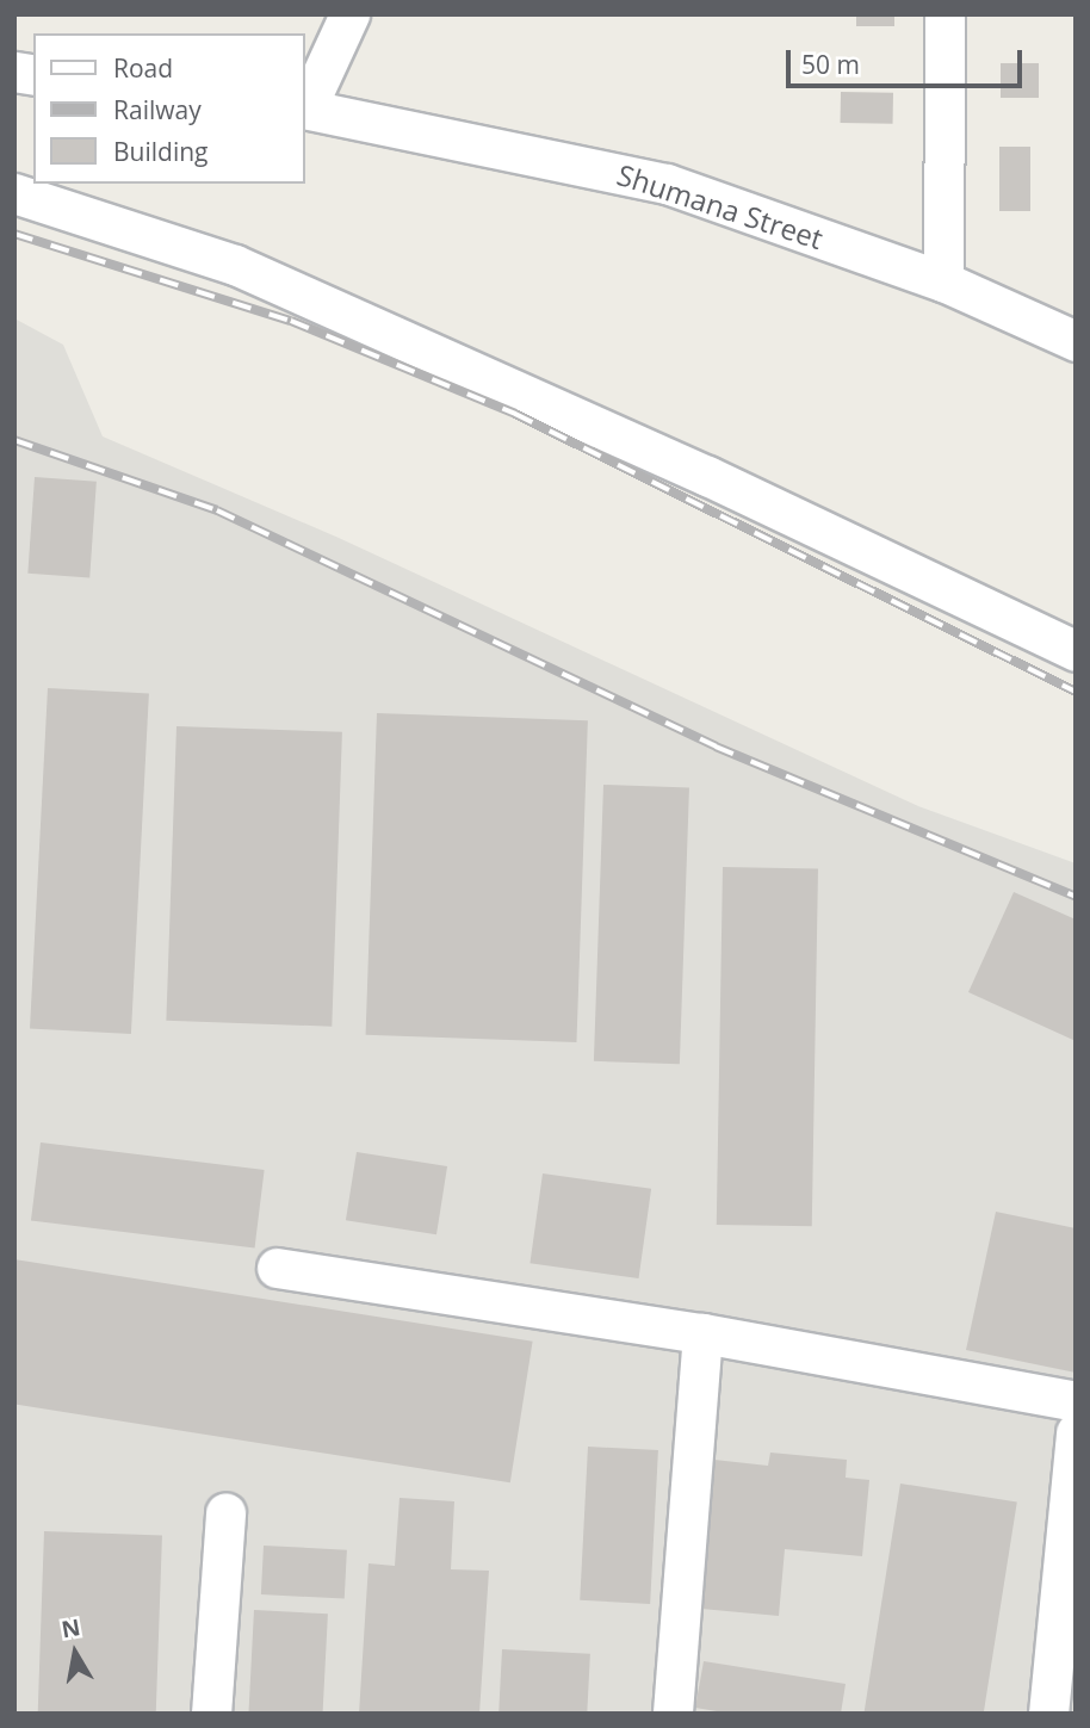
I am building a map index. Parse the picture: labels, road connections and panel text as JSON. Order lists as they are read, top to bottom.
{
  "streets": {
    "street": ["Shumana Street"]
  },
  "legend": ["Road", "Railway", "Building"],
  "scale_bar": "50 m",
  "north": "top"
}
